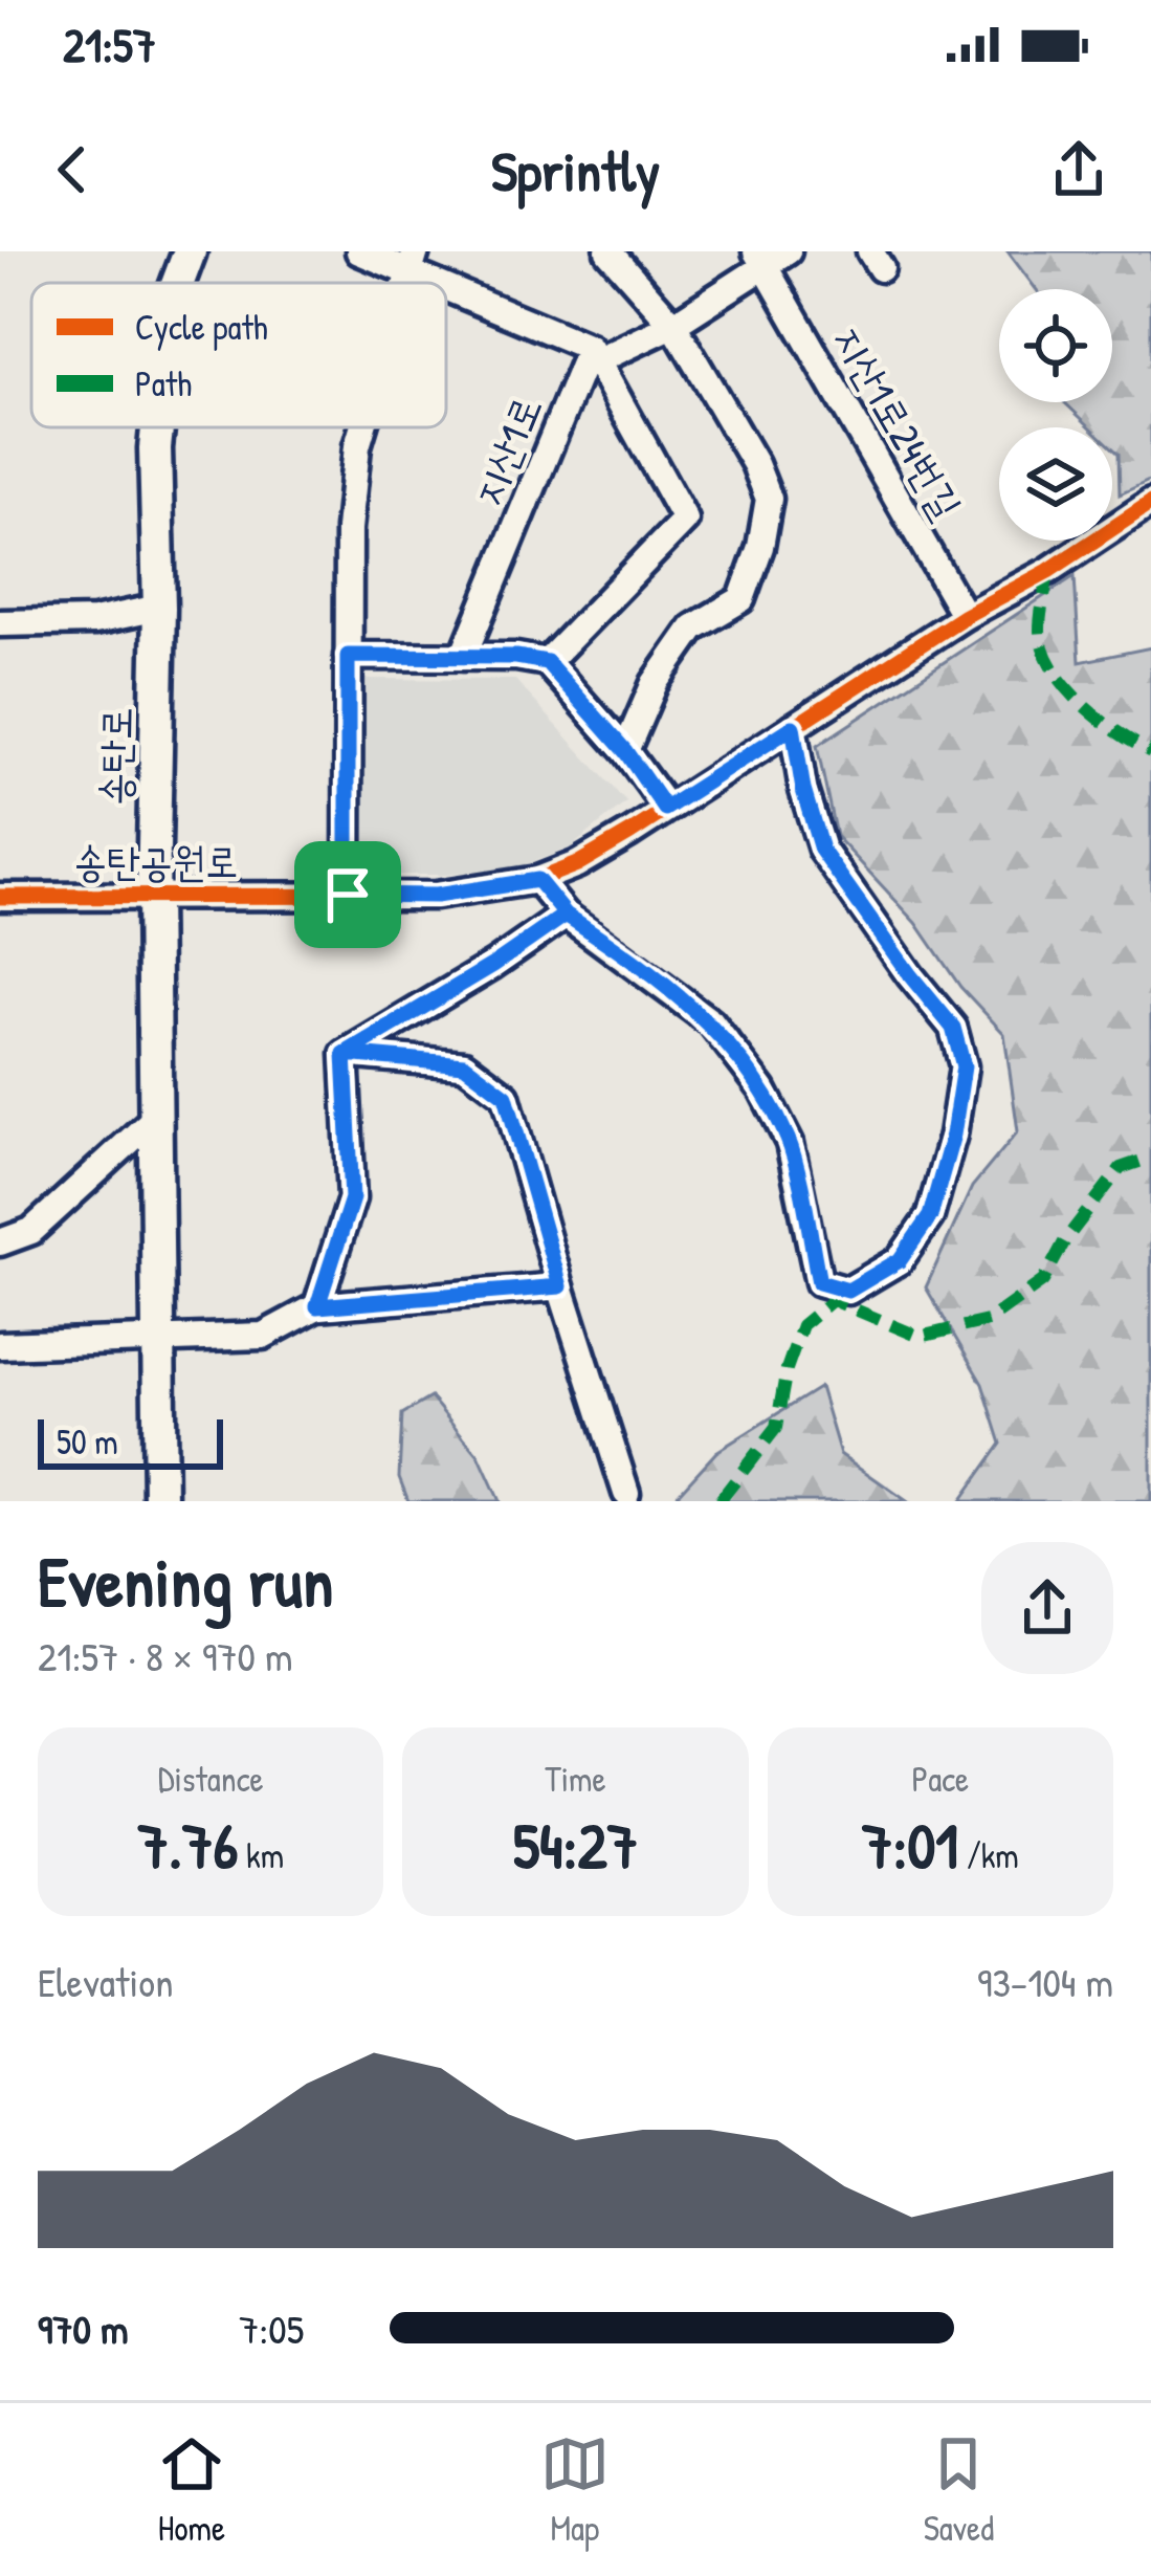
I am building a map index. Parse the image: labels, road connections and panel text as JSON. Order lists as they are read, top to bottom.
{
  "streets": {
    "main road": ["송탄로"],
    "street": ["지산1로24번길", "지산1로", "송탄공원로"]
  },
  "crossings": [
    ["지산1로24번길", "지산1로"],
    ["지산1로24번길", "송탄공원로"],
    ["송탄로", "송탄공원로"]
  ],
  "legend": ["Cycle path", "Path"],
  "scale_bar": "50 m",
  "page": {
    "status": "21:57",
    "header": "Sprintly",
    "scale": "50 m",
    "heading": ["Evening run", "21:57 · 8 × 970 m"],
    "stats": [
      ["Distance", "7.76 km"],
      ["Time", "54:27"],
      ["Pace", "7:01 /km"]
    ],
    "chart": ["Elevation", "93–104 m"],
    "list": [
      {
        "name": "970 m",
        "note": "7:05"
      }
    ],
    "tabs": ["Home", "Map", "Saved"]
  }
}
